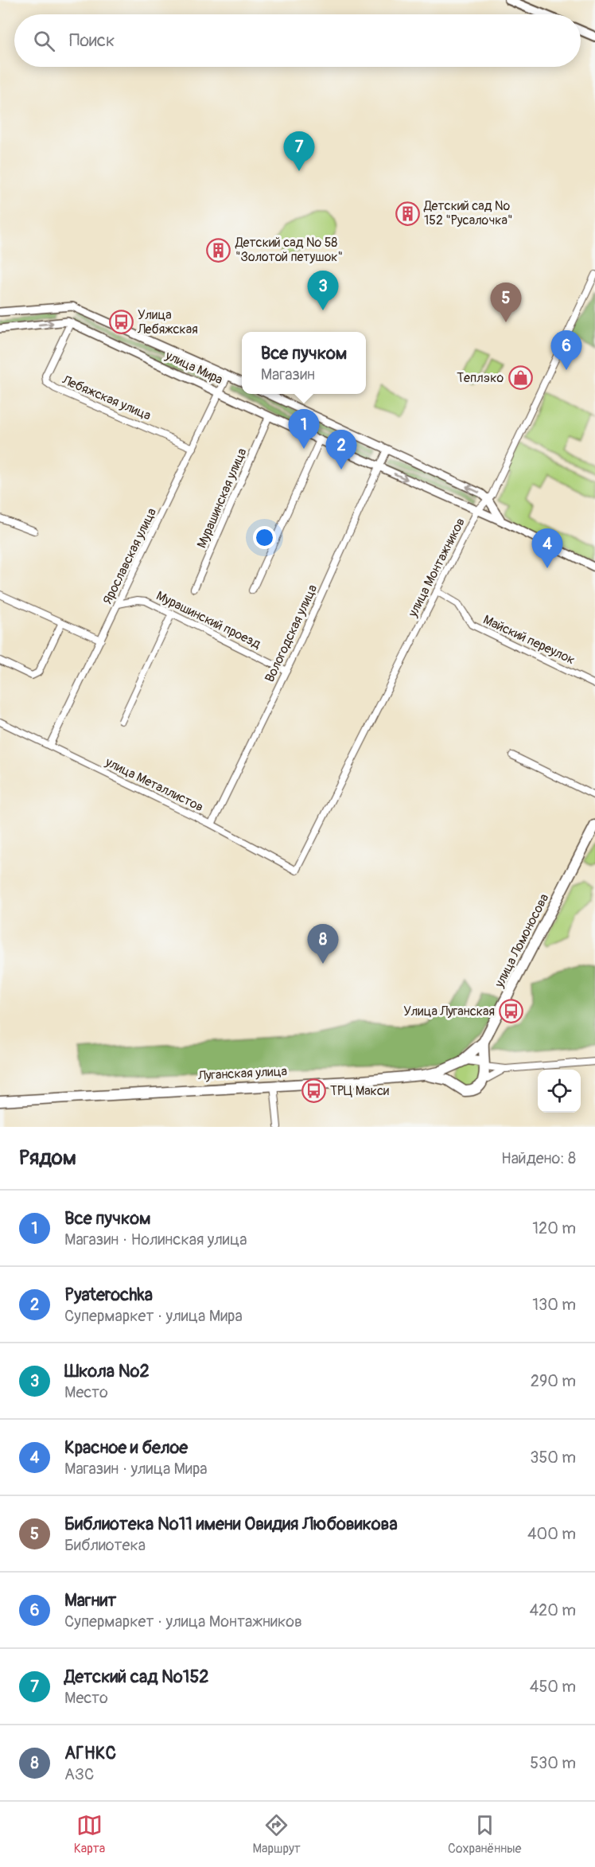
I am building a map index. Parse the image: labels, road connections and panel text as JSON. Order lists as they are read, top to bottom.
{
  "streets": {
    "highway": ["улица Ломоносова", "Луганская улица"],
    "street": [
      "улица Мира",
      "Лебяжская улица",
      "Мурашинская улица",
      "Ярославская улица",
      "улица Монтажников",
      "Мурашинский проезд",
      "Вологодская улица",
      "Майский переулок",
      "улица Металлистов"
    ]
  },
  "crossings": [
    ["улица Мира", "Лебяжская улица"],
    ["улица Мира", "Мурашинская улица"],
    ["улица Мира", "Ярославская улица"],
    ["улица Мира", "улица Монтажников"],
    ["улица Мира", "Вологодская улица"],
    ["Лебяжская улица", "Ярославская улица"],
    ["Ярославская улица", "Мурашинский проезд"],
    ["Ярославская улица", "улица Металлистов"],
    ["улица Монтажников", "Майский переулок"],
    ["улица Монтажников", "улица Металлистов"],
    ["Мурашинский проезд", "Вологодская улица"],
    ["Вологодская улица", "улица Металлистов"],
    ["улица Ломоносова", "Луганская улица"]
  ],
  "places": {
    "building": ["Детский сад № 152 \"Русалочка\"", "Детский сад № 58 \"Золотой петушок\""],
    "bus stop": ["Улица Лебяжская", "Улица Луганская", "ТРЦ Макси"],
    "shop": ["Теплэко"]
  },
  "page": {
    "search": "Поиск",
    "pins": [
      "7",
      "3",
      "5",
      "6",
      "1",
      "2",
      "4",
      "8"
    ],
    "popup": ["Все пучком", "Магазин"],
    "heading": ["Рядом", "Найдено: 8"],
    "list": [
      {
        "mark": "1",
        "name": "Все пучком",
        "note": "Магазин · Нолинская улица",
        "value": "120 m"
      },
      {
        "mark": "2",
        "name": "Pyaterochka",
        "note": "Супермаркет · улица Мира",
        "value": "130 m"
      },
      {
        "mark": "3",
        "name": "Школа №2",
        "note": "Место",
        "value": "290 m"
      },
      {
        "mark": "4",
        "name": "Красное и белое",
        "note": "Магазин · улица Мира",
        "value": "350 m"
      },
      {
        "mark": "5",
        "name": "Библиотека №11 имени Овидия Любовикова",
        "note": "Библиотека",
        "value": "400 m"
      },
      {
        "mark": "6",
        "name": "Магнит",
        "note": "Супермаркет · улица Монтажников",
        "value": "420 m"
      },
      {
        "mark": "7",
        "name": "Детский сад №152",
        "note": "Место",
        "value": "450 m"
      },
      {
        "mark": "8",
        "name": "АГНКС",
        "note": "АЗС",
        "value": "530 m"
      }
    ],
    "nav": ["Карта", "Маршрут", "Сохранённые"]
  }
}
